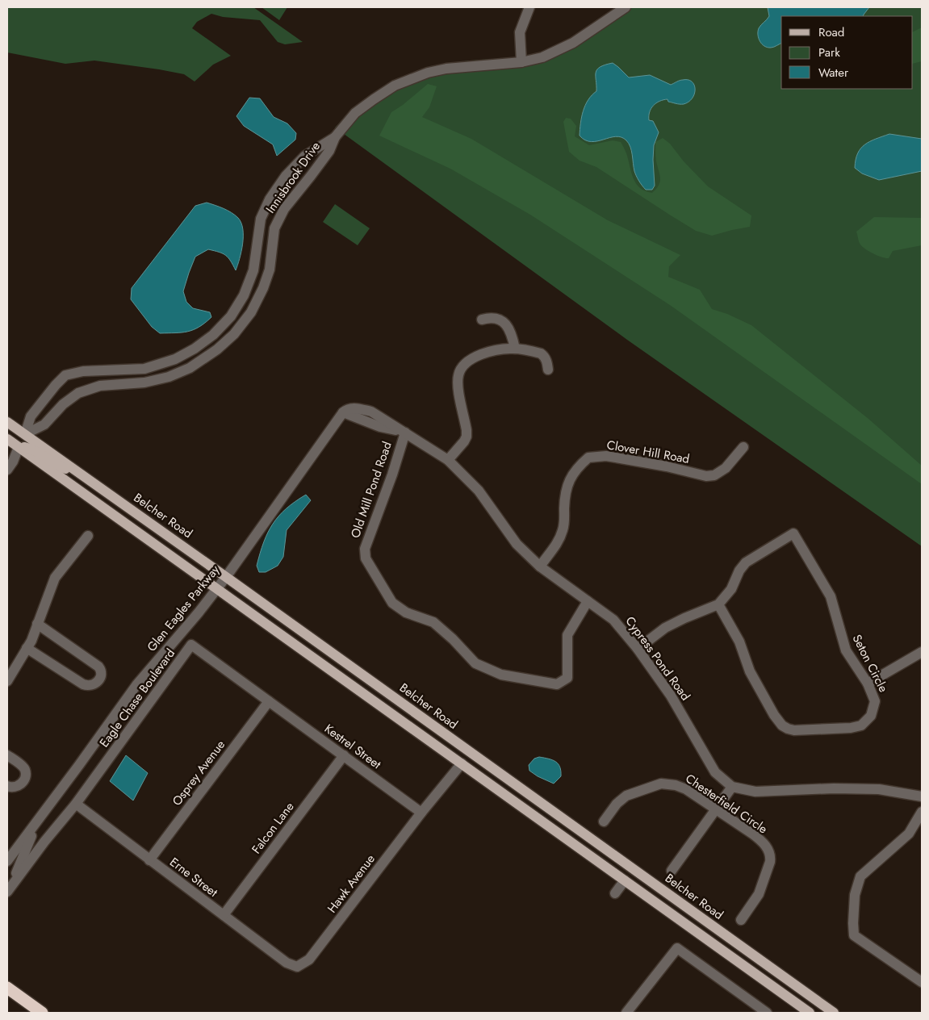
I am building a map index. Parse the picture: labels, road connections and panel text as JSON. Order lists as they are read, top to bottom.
{
  "streets": {
    "main road": ["Belcher Road"],
    "street": [
      "Innisbrook Drive",
      "Clover Hill Road",
      "Old Mill Pond Road",
      "Glen Eagles Parkway",
      "Cypress Pond Road",
      "Seton Circle",
      "Eagle Chase Boulevard",
      "Kestrel Street",
      "Osprey Avenue",
      "Chesterfield Circle",
      "Falcon Lane",
      "Erne Street",
      "Hawk Avenue"
    ]
  },
  "crossings": [
    ["Innisbrook Drive", "Belcher Road"],
    ["Clover Hill Road", "Cypress Pond Road"],
    ["Old Mill Pond Road", "Cypress Pond Road"],
    ["Belcher Road", "Glen Eagles Parkway"],
    ["Glen Eagles Parkway", "Cypress Pond Road"],
    ["Glen Eagles Parkway", "Eagle Chase Boulevard"],
    ["Eagle Chase Boulevard", "Kestrel Street"],
    ["Eagle Chase Boulevard", "Osprey Avenue"],
    ["Eagle Chase Boulevard", "Erne Street"],
    ["Kestrel Street", "Osprey Avenue"],
    ["Kestrel Street", "Falcon Lane"],
    ["Kestrel Street", "Hawk Avenue"],
    ["Osprey Avenue", "Erne Street"],
    ["Falcon Lane", "Erne Street"],
    ["Erne Street", "Hawk Avenue"]
  ],
  "legend": ["Road", "Park", "Water"]
}
